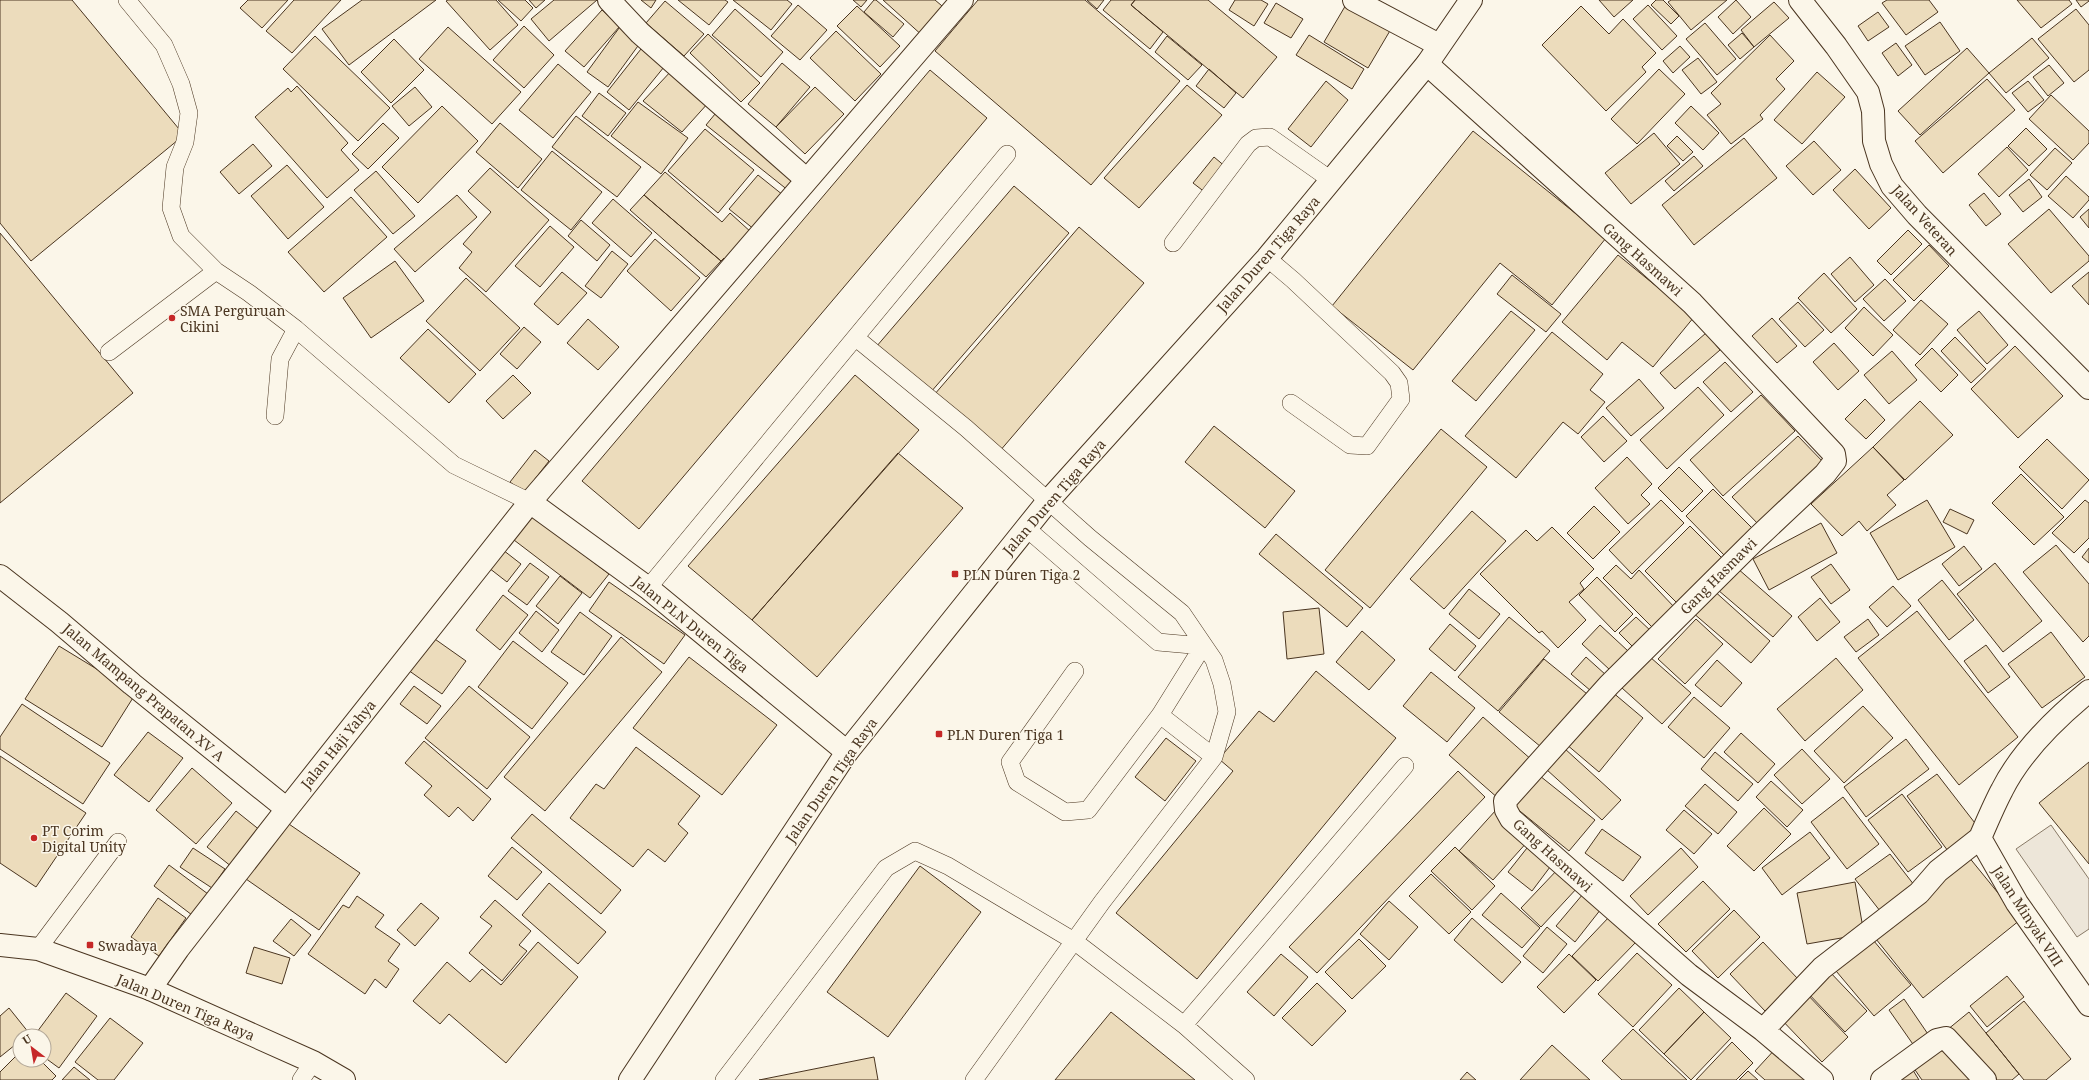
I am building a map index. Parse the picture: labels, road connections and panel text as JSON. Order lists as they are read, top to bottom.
{
  "streets": {
    "street": [
      "Jalan Veteran",
      "Jalan Duren Tiga Raya",
      "Gang Hasmawi",
      "Jalan PLN Duren Tiga",
      "Jalan Mampang Prapatan XV A",
      "Jalan Haji Yahya",
      "Jalan Minyak VIII"
    ]
  },
  "crossings": [
    ["Jalan Duren Tiga Raya", "Gang Hasmawi"],
    ["Jalan Duren Tiga Raya", "Jalan PLN Duren Tiga"],
    ["Jalan Duren Tiga Raya", "Jalan Haji Yahya"],
    ["Jalan PLN Duren Tiga", "Jalan Haji Yahya"],
    ["Jalan Mampang Prapatan XV A", "Jalan Haji Yahya"]
  ],
  "places": {
    "other": ["SMA Perguruan Cikini", "PT Corim Digital Unity"],
    "transit": ["PLN Duren Tiga 2", "PLN Duren Tiga 1", "Swadaya"]
  },
  "north": "top left"
}
